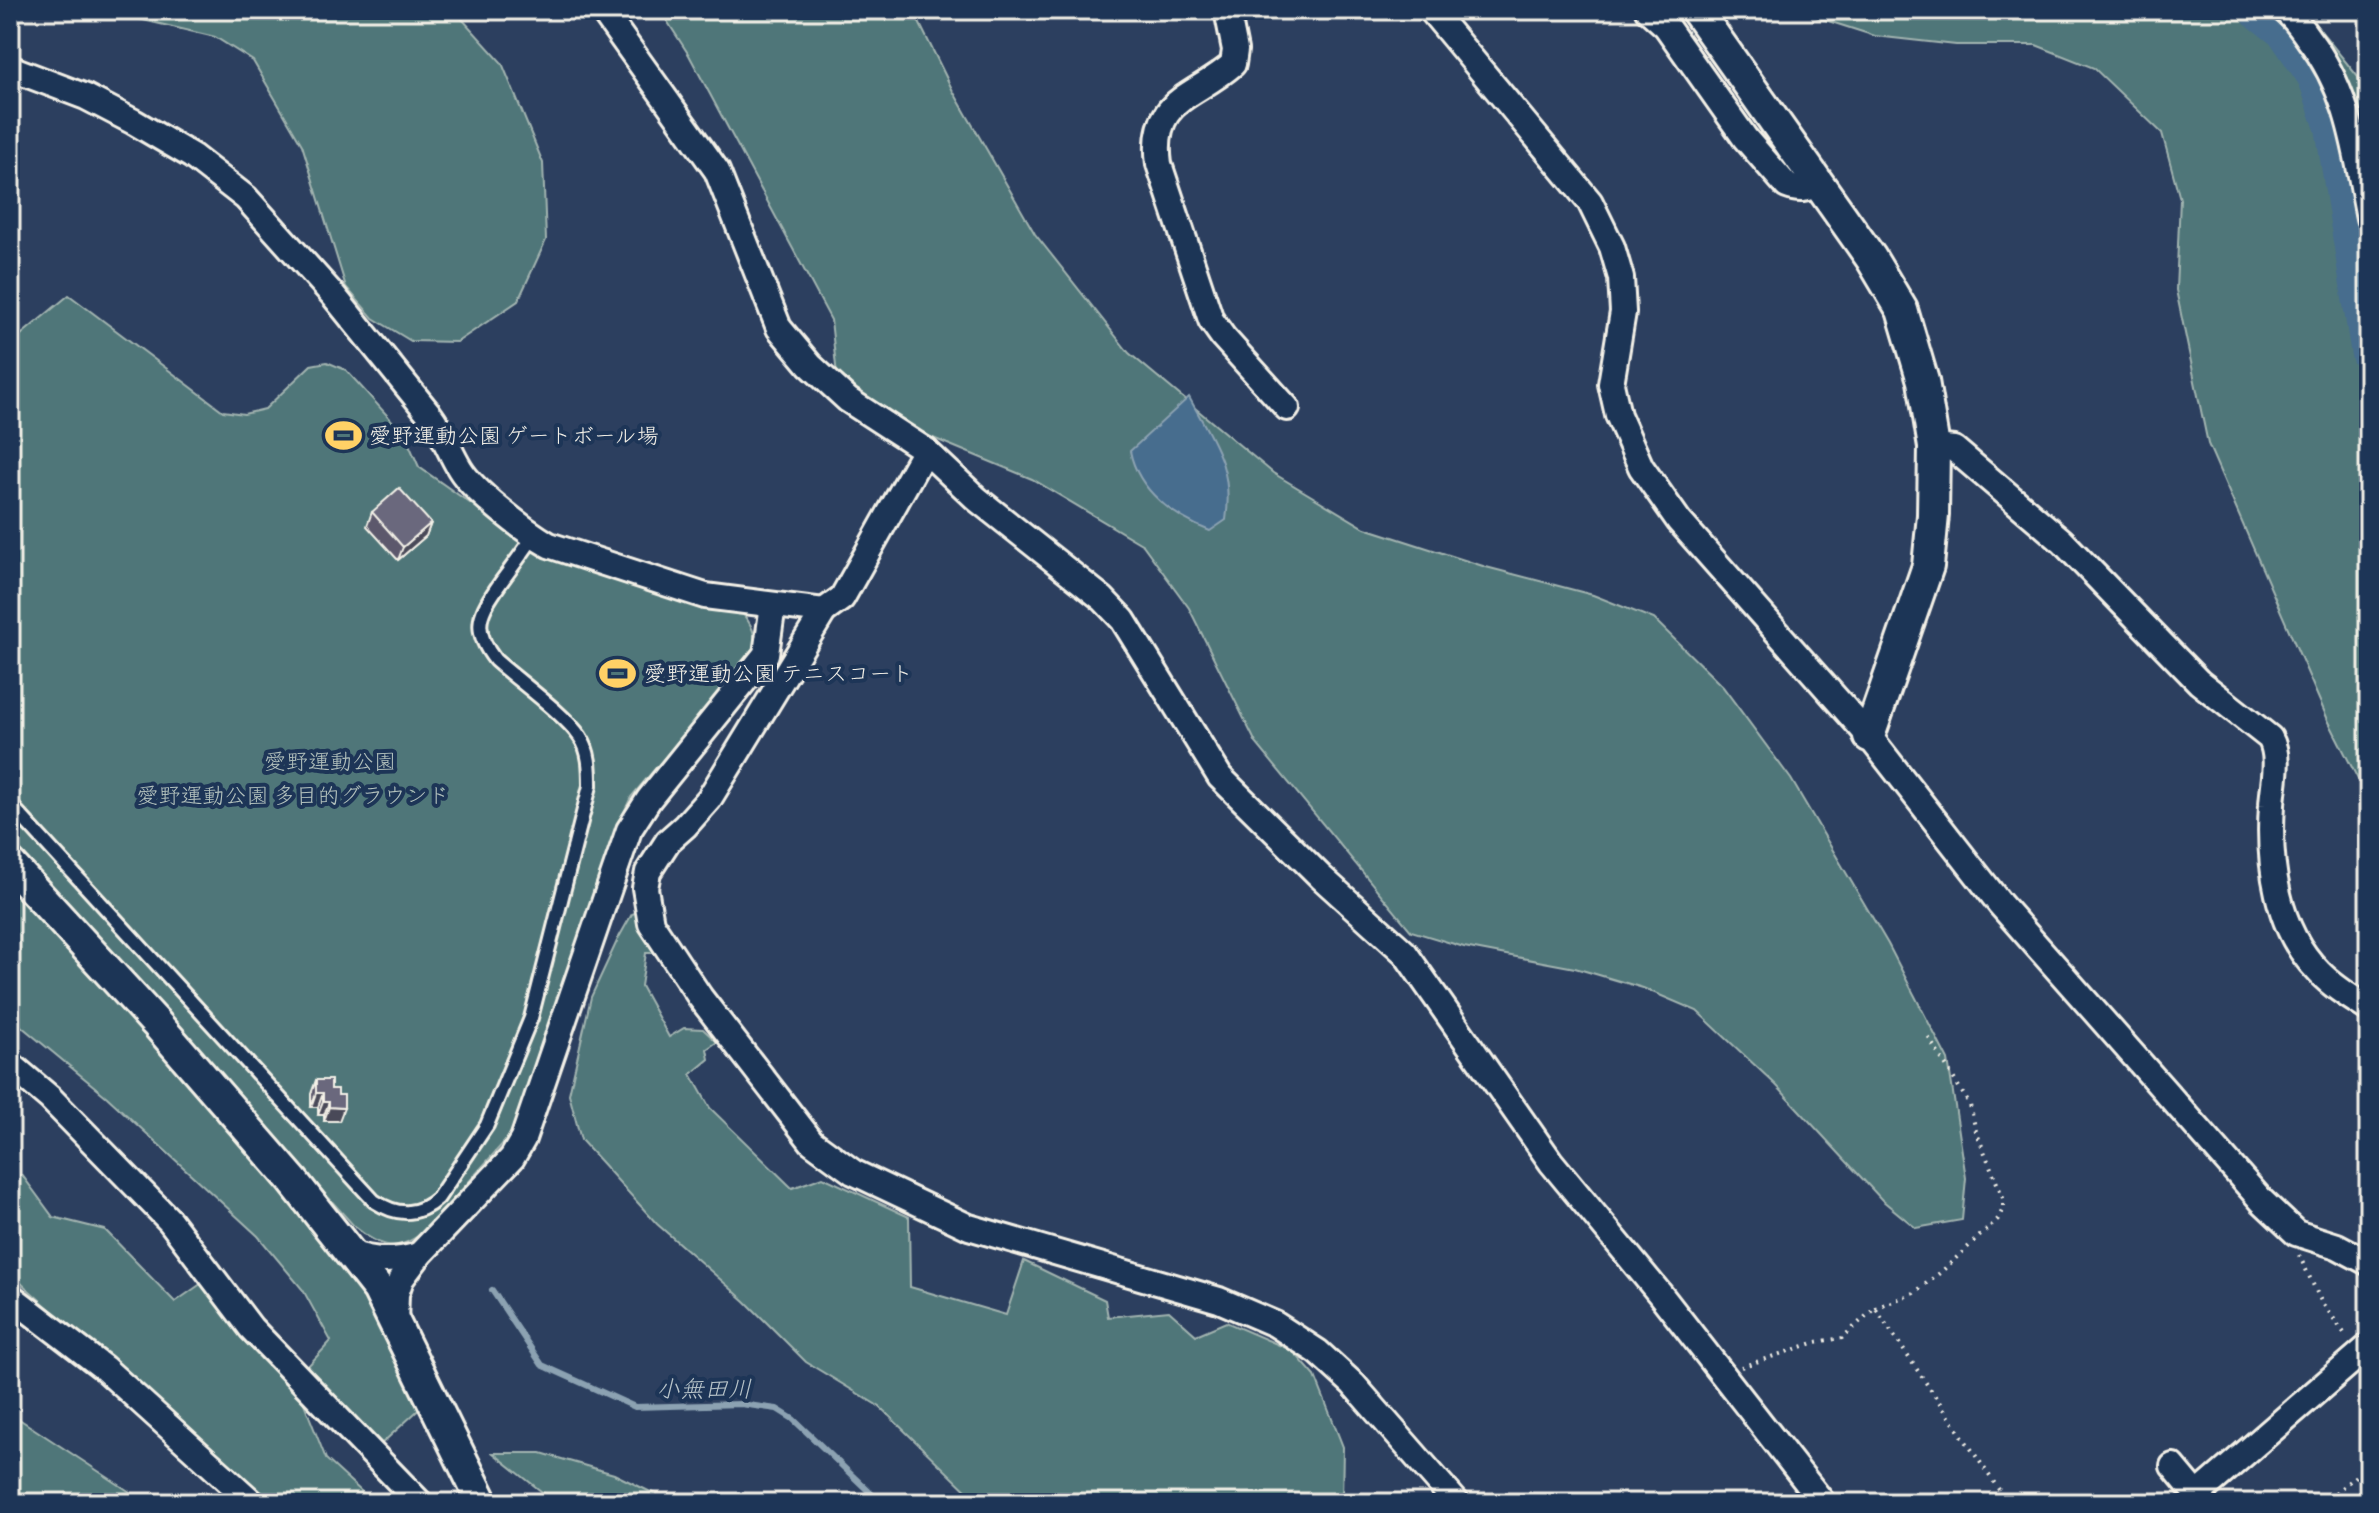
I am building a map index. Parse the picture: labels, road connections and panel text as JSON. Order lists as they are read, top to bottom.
{
  "water": ["小無田川"],
  "parks": ["愛野運動公園", "愛野運動公園 多目的グラウンド"],
  "places": {
    "sports": ["愛野運動公園 ゲートボール場", "愛野運動公園 テニスコート"]
  }
}
